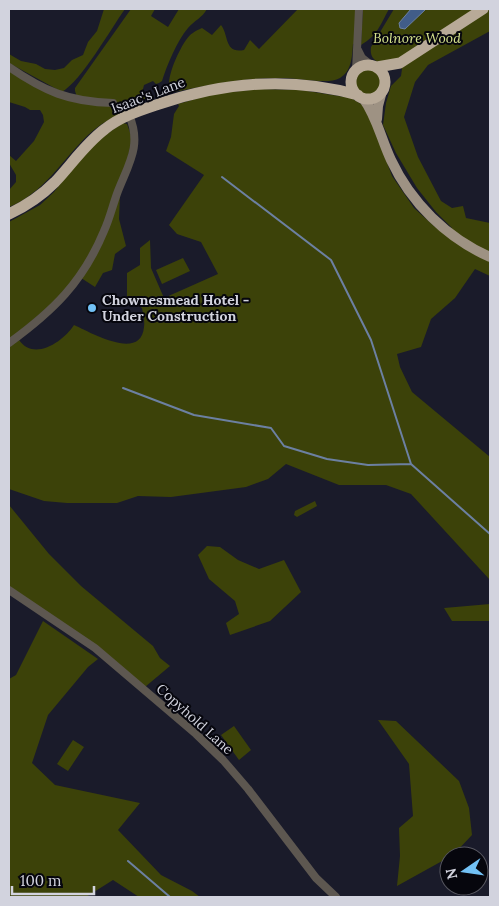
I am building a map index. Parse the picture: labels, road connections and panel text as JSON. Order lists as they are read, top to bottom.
{
  "streets": {
    "highway": ["Isaac's Lane"],
    "street": ["Copyhold Lane"]
  },
  "parks": ["Bolnore Wood"],
  "places": ["Chownesmead Hotel - Under Construction"],
  "scale_bar": "100 m",
  "north": "left"
}
